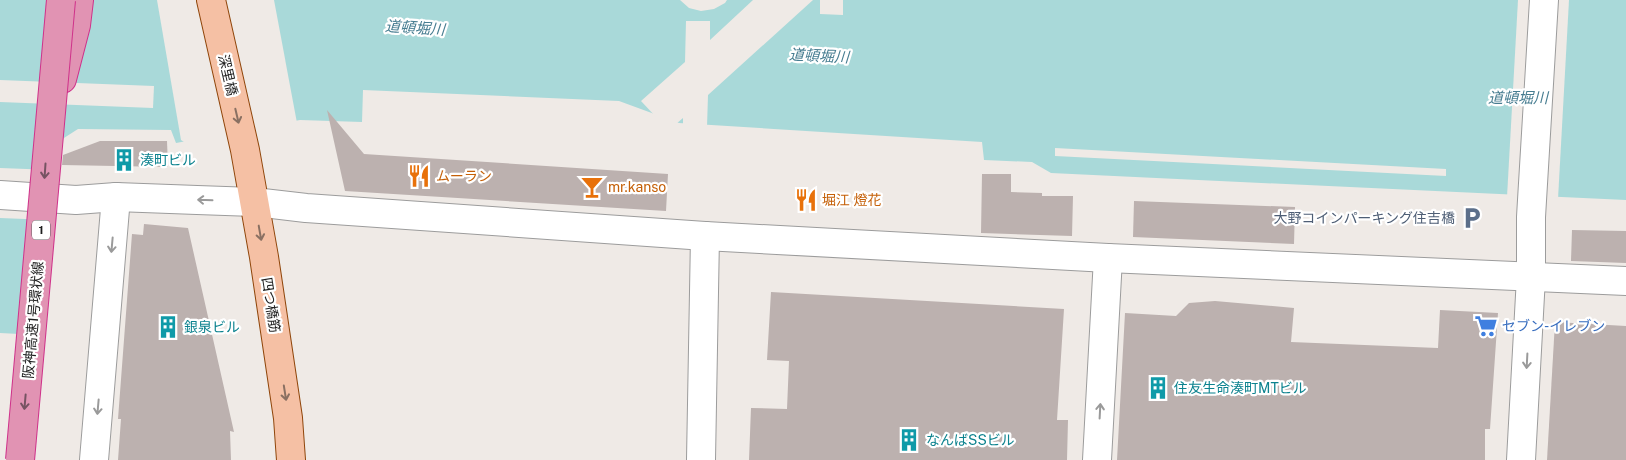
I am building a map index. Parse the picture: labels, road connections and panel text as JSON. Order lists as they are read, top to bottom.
{
  "streets": {
    "highway": ["1", "阪神高速1号環状線"],
    "main road": ["深里橋", "四つ橋筋"]
  },
  "crossings": [
    ["深里橋", "四つ橋筋"]
  ],
  "one_way": ["深里橋", "四つ橋筋", "阪神高速1号環状線"],
  "water": ["道頓堀川"],
  "places": {
    "building": [
      "湊町ビル",
      "銀泉ビル",
      "住友生命湊町MTビル",
      "なんばSSビル"
    ],
    "restaurant": ["ムーラン", "堀江 燈花"],
    "bar": ["mr.kanso"],
    "parking": ["大野コインパーキング住吉橋"],
    "supermarket": ["セブン-イレブン"]
  }
}
